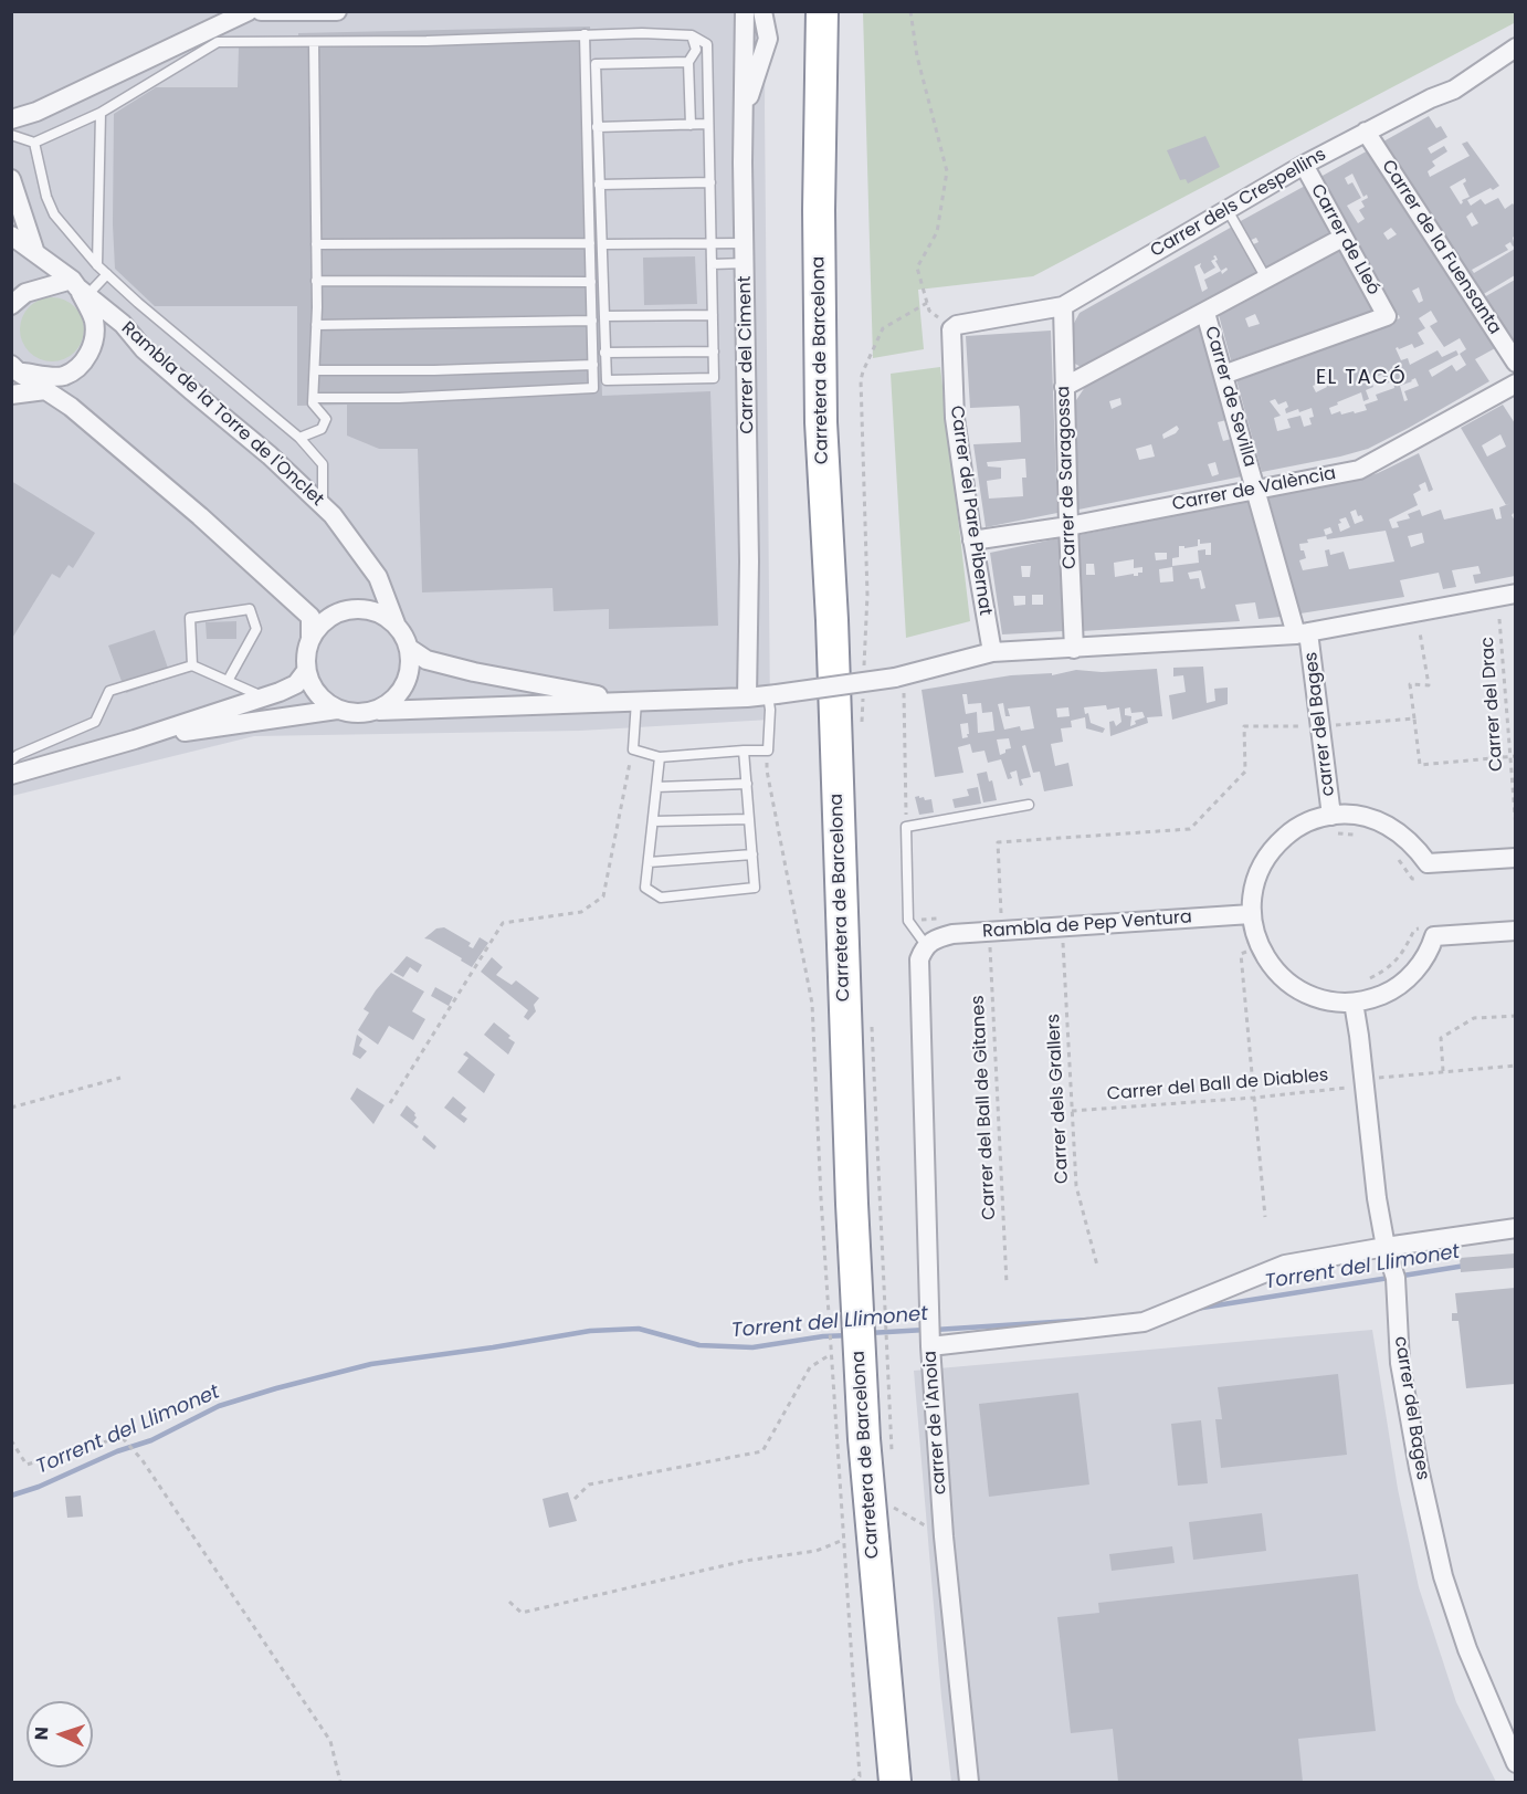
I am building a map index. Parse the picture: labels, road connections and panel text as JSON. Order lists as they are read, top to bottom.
{
  "streets": {
    "highway": ["Carretera de Barcelona"],
    "street": [
      "Carrer dels Crespellins",
      "Carrer de Lleó",
      "Carrer de la Fuensanta",
      "Carrer del Ciment",
      "Carrer de Sevilla",
      "Rambla de la Torre de l'Onclet",
      "Carrer de Saragossa",
      "Carrer de València",
      "Carrer del Pare Pibernat",
      "carrer del Bages",
      "Rambla de Pep Ventura",
      "carrer de l'Anoia"
    ],
    "path": [
      "Carrer del Drac",
      "Carrer del Ball de Diables",
      "Carrer dels Grallers",
      "Carrer del Ball de Gitanes"
    ]
  },
  "crossings": [
    ["Carrer dels Crespellins", "Carrer de Lleó"],
    ["Carrer dels Crespellins", "Carrer de la Fuensanta"],
    ["Carrer dels Crespellins", "Carrer de Saragossa"],
    ["Carrer dels Crespellins", "Carrer del Pare Pibernat"],
    ["Carrer de Lleó", "Carrer de Sevilla"],
    ["Carrer de Sevilla", "Carrer de València"],
    ["Carrer de Sevilla", "carrer del Bages"],
    ["Carrer de Saragossa", "Carrer de València"],
    ["Carrer de València", "Carrer del Pare Pibernat"],
    ["carrer del Bages", "Carrer del Ball de Diables"],
    ["Rambla de Pep Ventura", "Carrer dels Grallers"],
    ["Rambla de Pep Ventura", "Carrer del Ball de Gitanes"],
    ["Rambla de Pep Ventura", "carrer de l'Anoia"],
    ["Carrer del Ball de Diables", "Carrer dels Grallers"]
  ],
  "districts": ["EL TACÓ"],
  "water": ["Torrent del Llimonet"],
  "north": "left"
}
